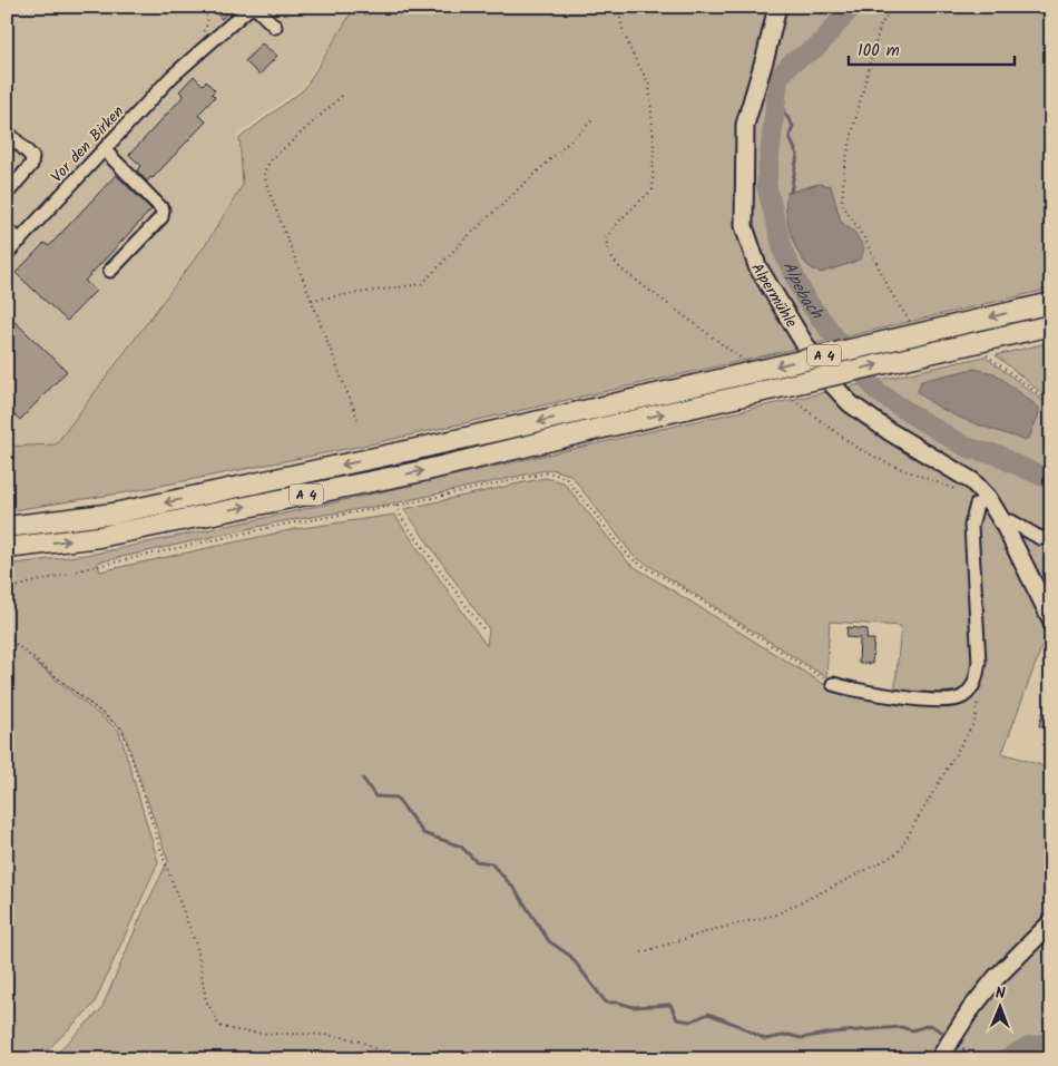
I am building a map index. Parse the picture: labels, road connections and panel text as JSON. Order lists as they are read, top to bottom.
{
  "streets": {
    "highway": ["A 4"],
    "main road": ["Alpermühle"],
    "street": ["Vor den Birken"]
  },
  "water": ["Alpebach"],
  "scale_bar": "100 m",
  "north": "top"
}
